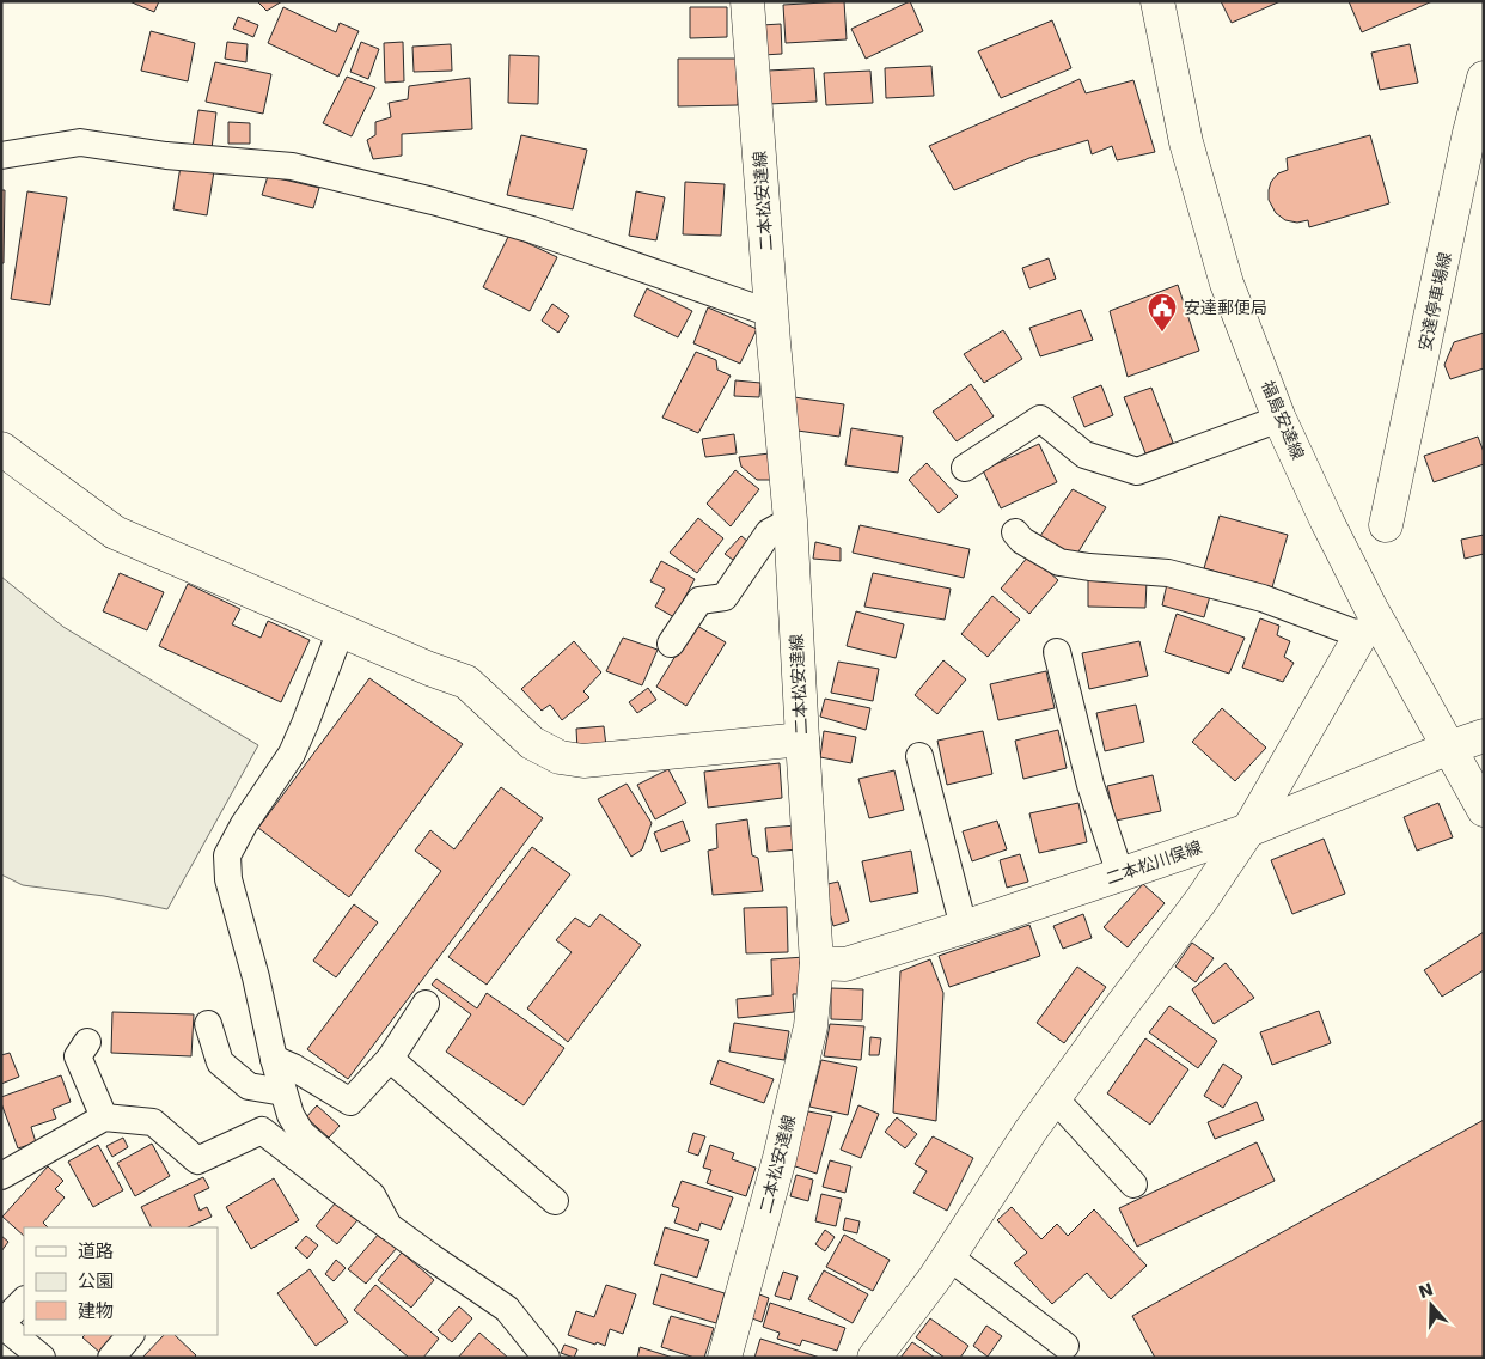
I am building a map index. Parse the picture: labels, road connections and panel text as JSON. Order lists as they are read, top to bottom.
{
  "streets": {
    "main road": [
      "二本松安達線",
      "安達停車場線",
      "福島安達線",
      "二本松川俣線"
    ]
  },
  "crossings": [
    ["二本松安達線", "二本松川俣線"],
    ["福島安達線", "二本松川俣線"]
  ],
  "places": {
    "public building": ["安達郵便局"]
  },
  "legend": ["道路", "公園", "建物"],
  "north": "top"
}
